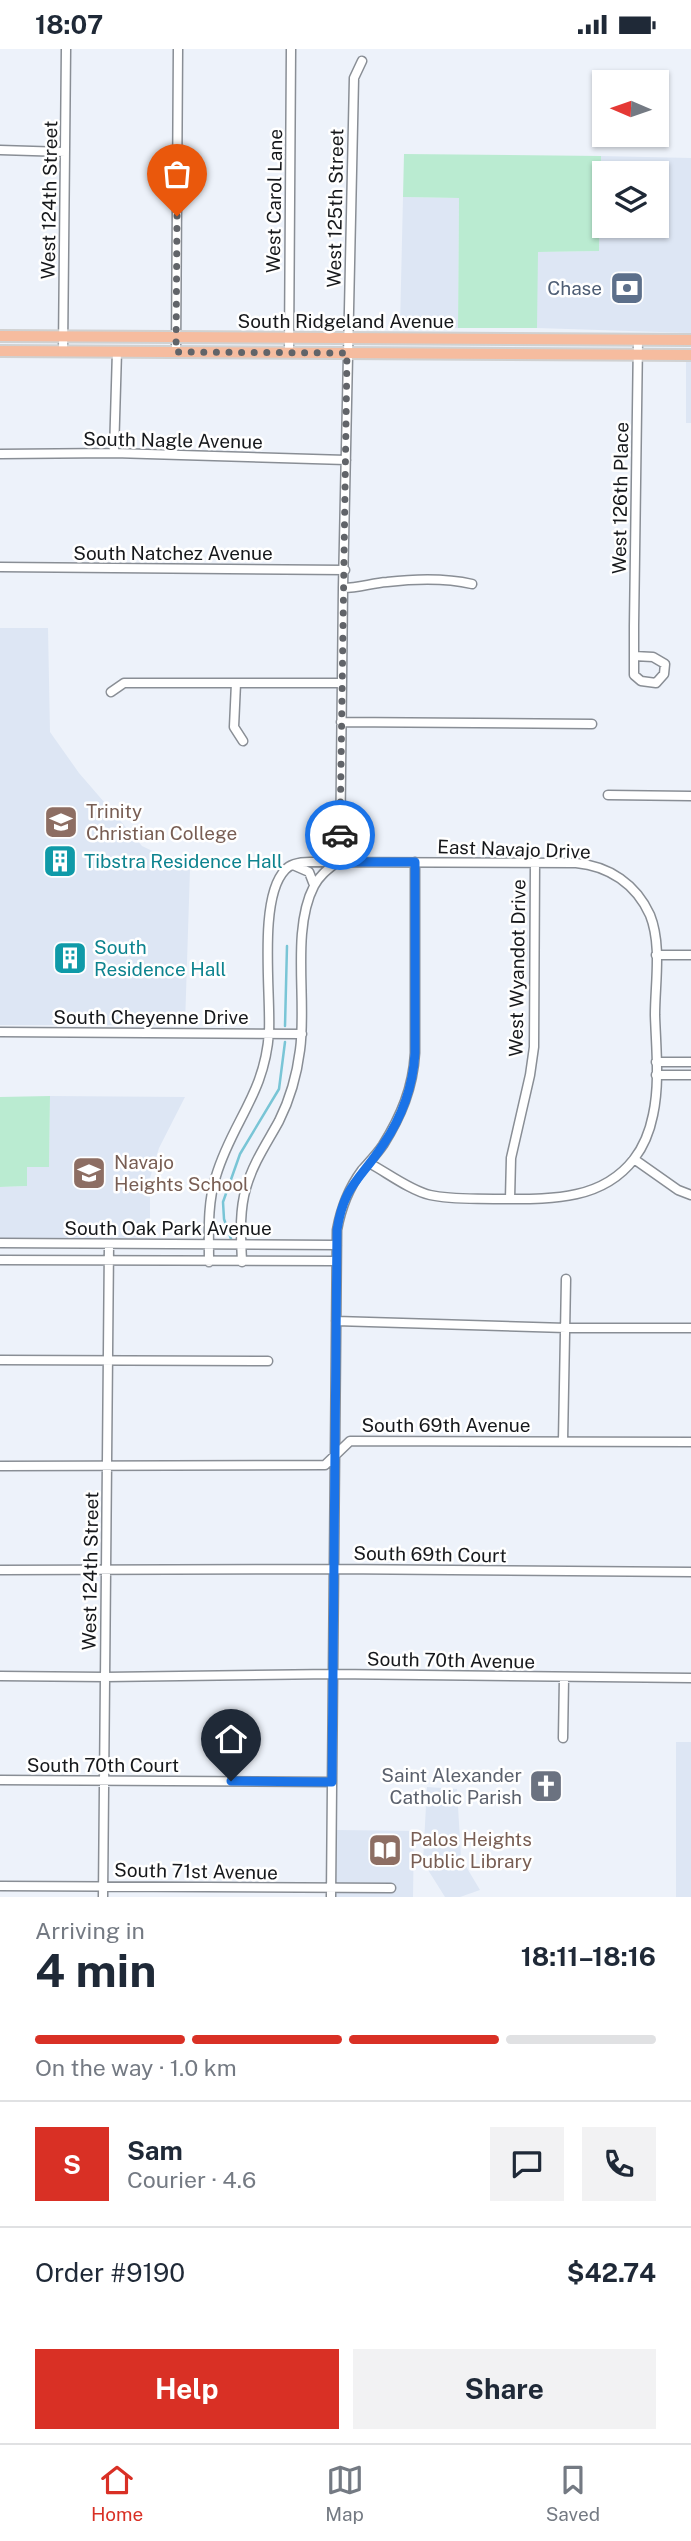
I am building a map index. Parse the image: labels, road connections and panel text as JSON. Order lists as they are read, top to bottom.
{
  "streets": {
    "main road": ["South Ridgeland Avenue"],
    "street": [
      "West 124th Street",
      "West Carol Lane",
      "West 125th Street",
      "South Nagle Avenue",
      "West 126th Place",
      "South Natchez Avenue",
      "East Navajo Drive",
      "West Wyandot Drive",
      "South Cheyenne Drive",
      "South Oak Park Avenue",
      "South 69th Avenue",
      "South 69th Court",
      "South 70th Avenue",
      "South 70th Court",
      "South 71st Avenue"
    ]
  },
  "crossings": [
    ["West 124th Street", "South Ridgeland Avenue"],
    ["West 124th Street", "South Oak Park Avenue"],
    ["West 124th Street", "South 69th Avenue"],
    ["West 124th Street", "South 69th Court"],
    ["West 124th Street", "South 70th Avenue"],
    ["West 124th Street", "South 70th Court"],
    ["West 124th Street", "South 71st Avenue"],
    ["West Carol Lane", "South Ridgeland Avenue"],
    ["West 125th Street", "South Ridgeland Avenue"],
    ["West 125th Street", "South Nagle Avenue"],
    ["West 125th Street", "South Natchez Avenue"],
    ["West 125th Street", "East Navajo Drive"],
    ["South Ridgeland Avenue", "West 126th Place"],
    ["East Navajo Drive", "West Wyandot Drive"]
  ],
  "places": {
    "bank": ["Chase"],
    "school or university": ["Trinity Christian College", "Navajo Heights School"],
    "building": ["Tibstra Residence Hall", "South Residence Hall"],
    "church": ["Saint Alexander Catholic Parish"],
    "library": ["Palos Heights Public Library"]
  },
  "north": "left",
  "page": {
    "status": "18:07",
    "heading": ["4 min", "Arriving in", "18:11–18:16"],
    "panel": [
      "Sam",
      "Courier · 4.6",
      "Order #9190",
      "$42.74"
    ],
    "bar": "On the way · 1.0 km",
    "round": "S",
    "buttons": ["Help", "Share"],
    "tabs": ["Home", "Map", "Saved"]
  }
}
